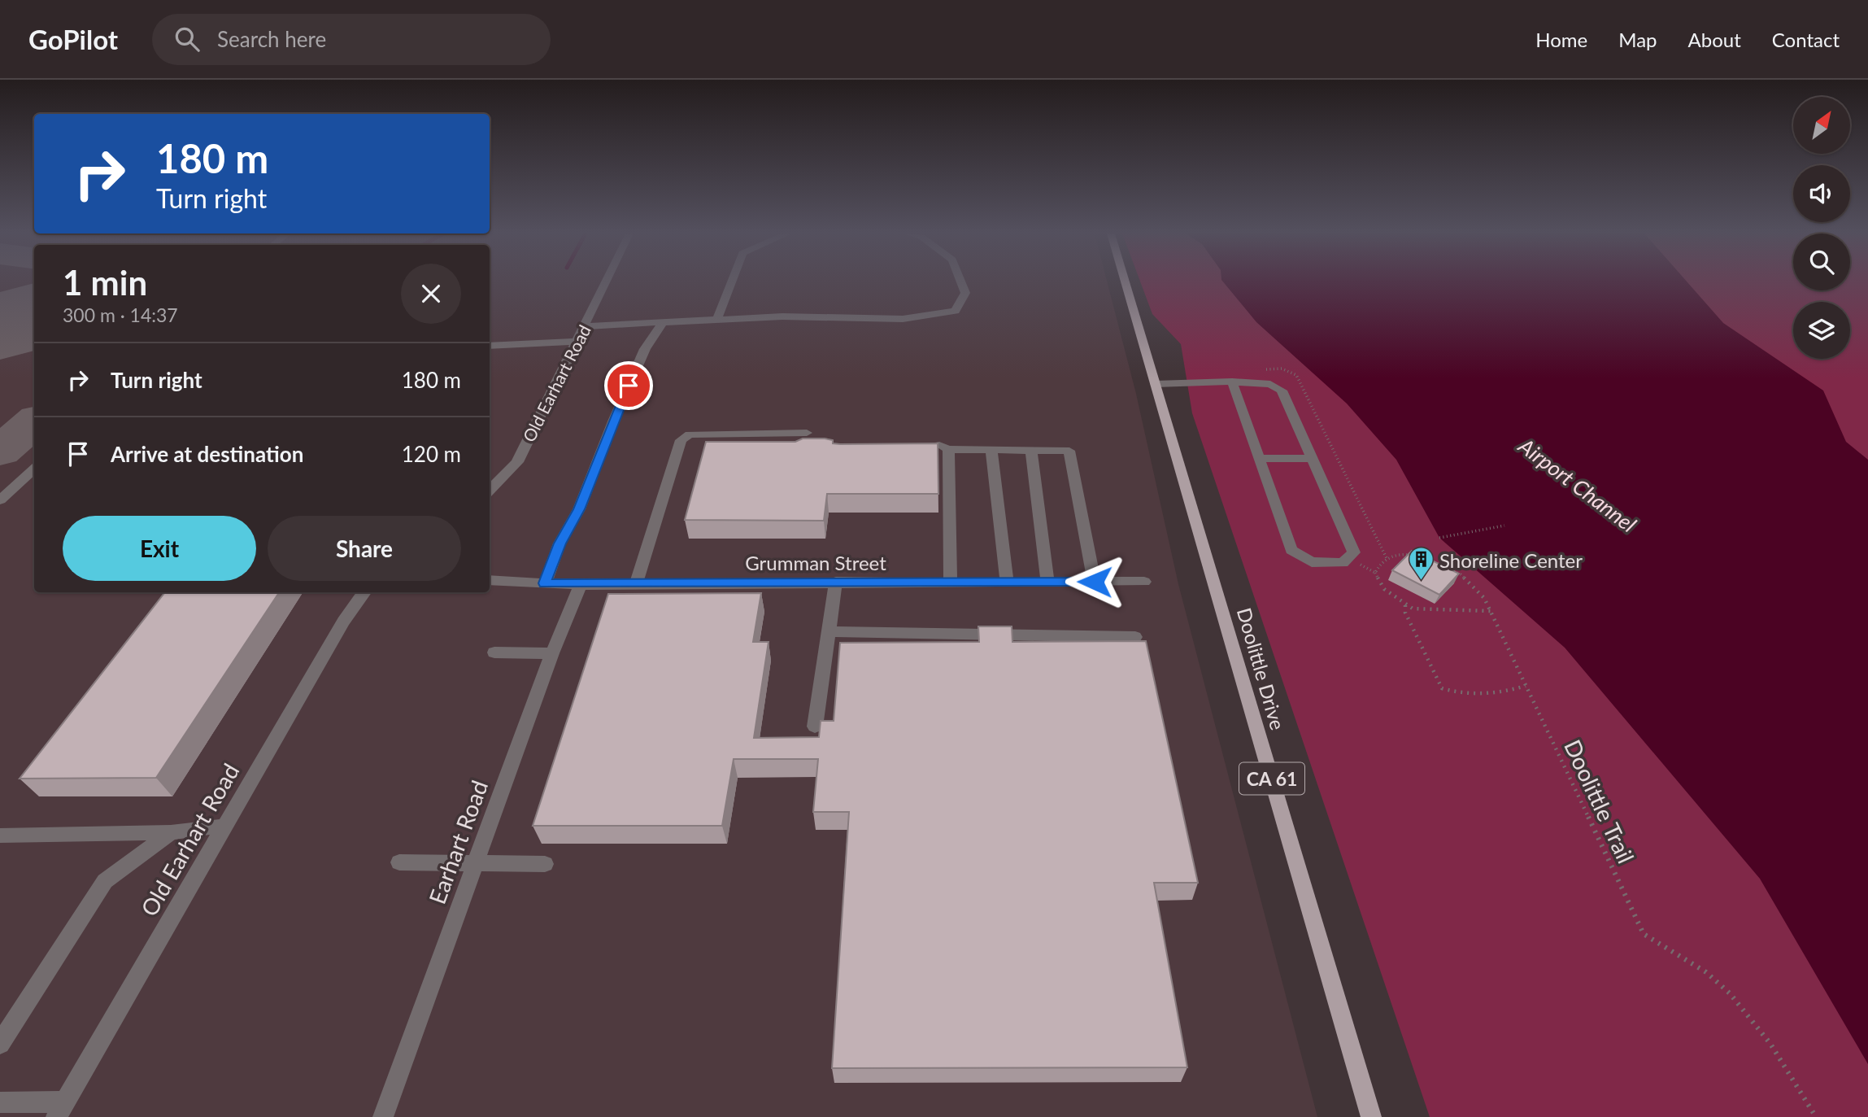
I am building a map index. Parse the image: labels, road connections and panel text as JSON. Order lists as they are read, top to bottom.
{
  "streets": {
    "main road": ["Doolittle Drive", "CA 61"],
    "street": ["Old Earhart Road", "Grumman Street", "Earhart Road"],
    "path": ["Doolittle Trail"]
  },
  "crossings": [
    ["Grumman Street", "Earhart Road"]
  ],
  "water": ["Airport Channel"],
  "places": {
    "building": ["Shoreline Center"]
  },
  "north": "top right",
  "page": {
    "header": "GoPilot",
    "search": "Search here",
    "nav": [
      "Home",
      "Map",
      "About",
      "Contact"
    ],
    "turn": ["180 m", "Turn right"],
    "heading": ["1 min", "300 m · 14:37"],
    "list": [
      {
        "name": "Turn right",
        "value": "180 m"
      },
      {
        "name": "Arrive at destination",
        "value": "120 m"
      }
    ],
    "buttons": ["Exit", "Share"]
  }
}
